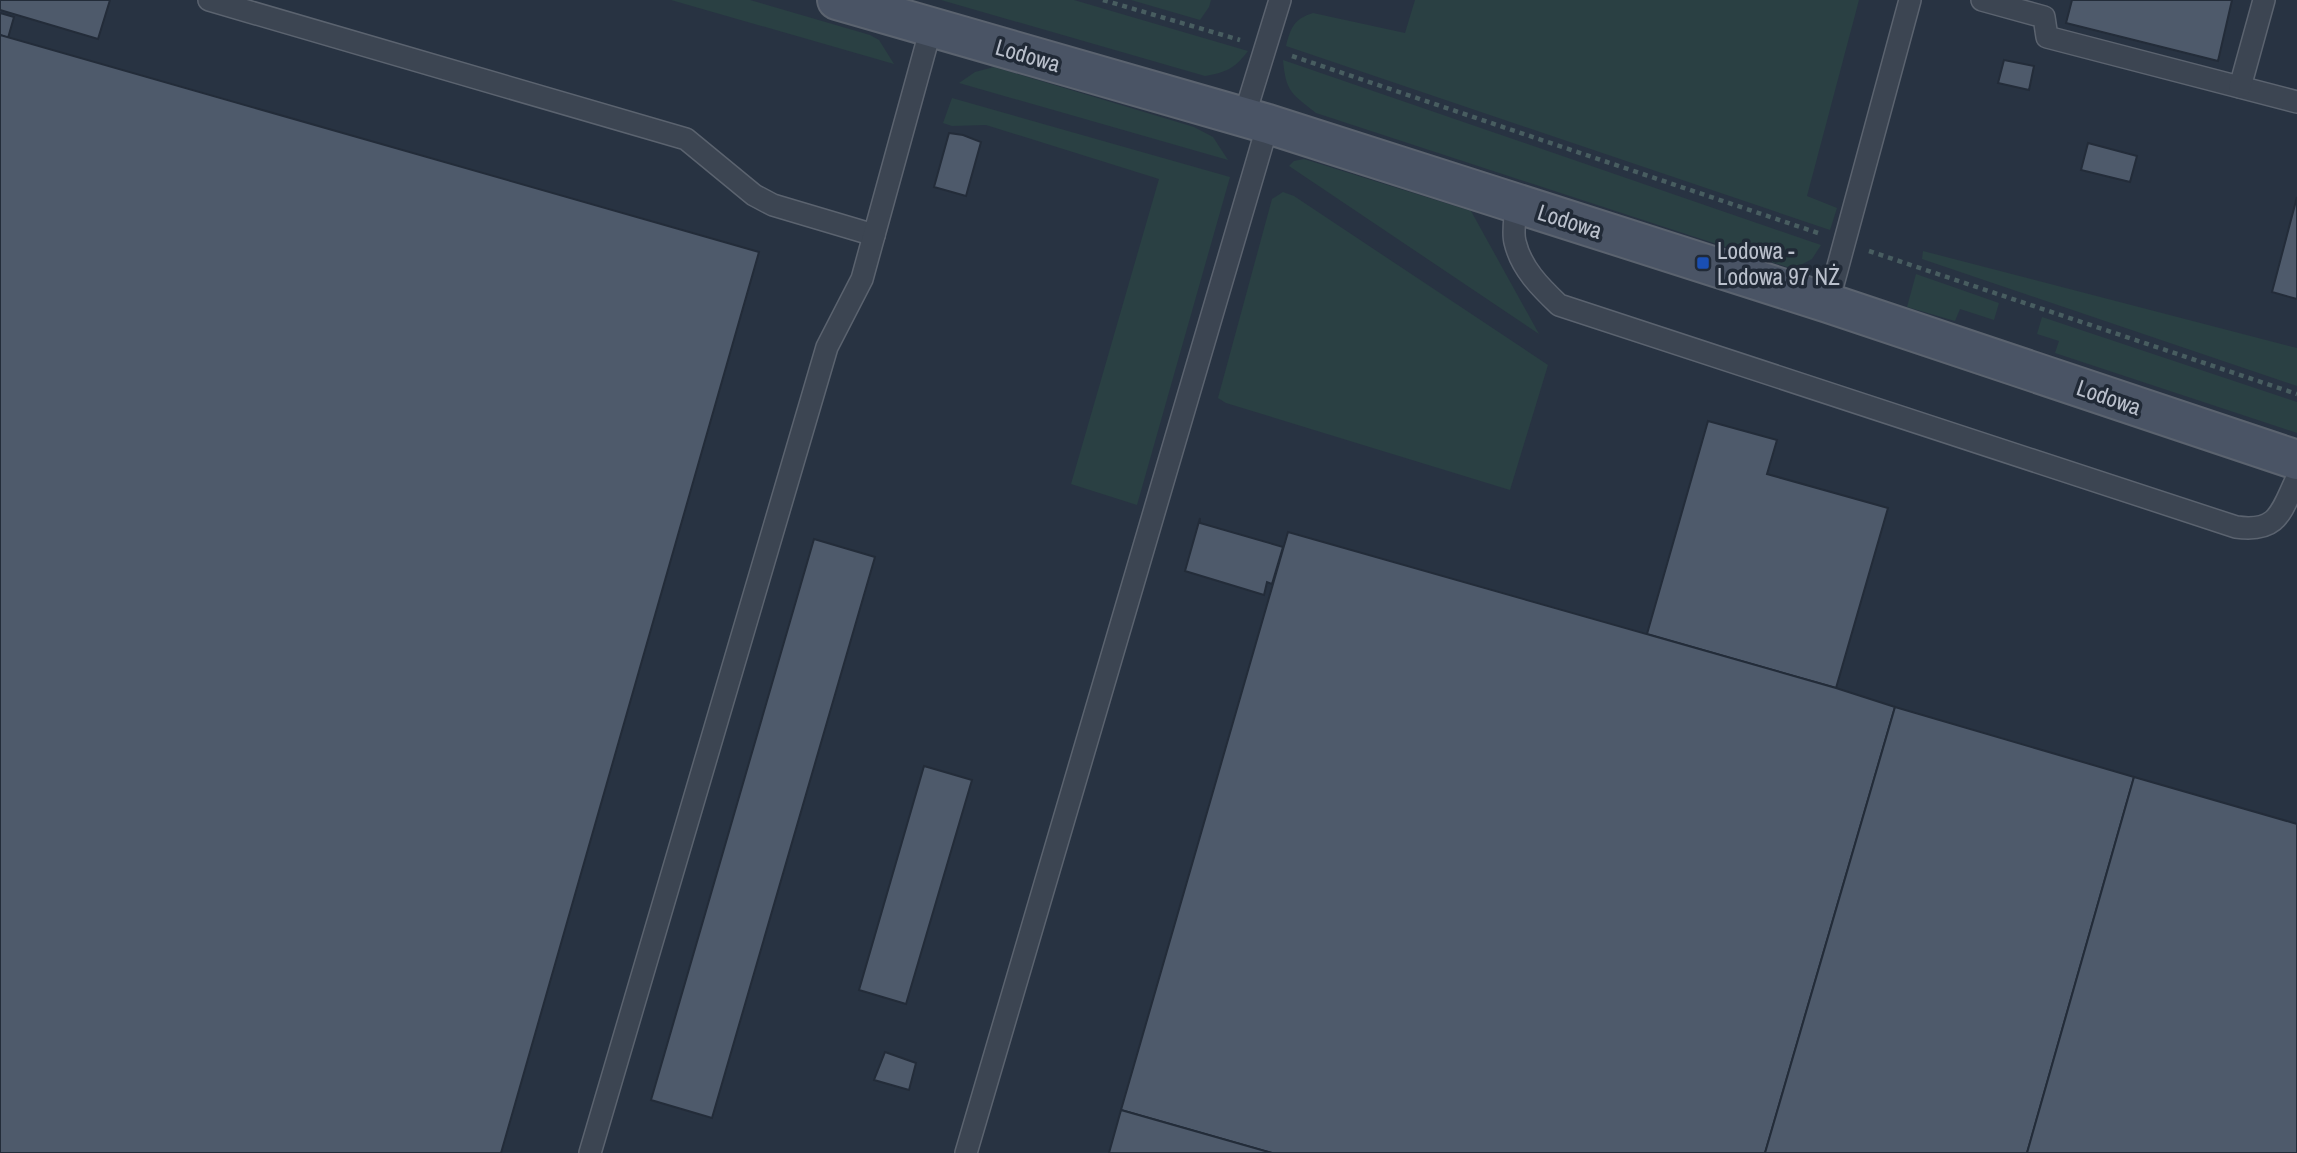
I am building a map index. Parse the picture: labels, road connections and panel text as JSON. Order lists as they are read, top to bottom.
{
  "streets": {
    "street": ["Lodowa"]
  },
  "places": {
    "transit": ["Lodowa - Lodowa 97 NŻ"]
  }
}
